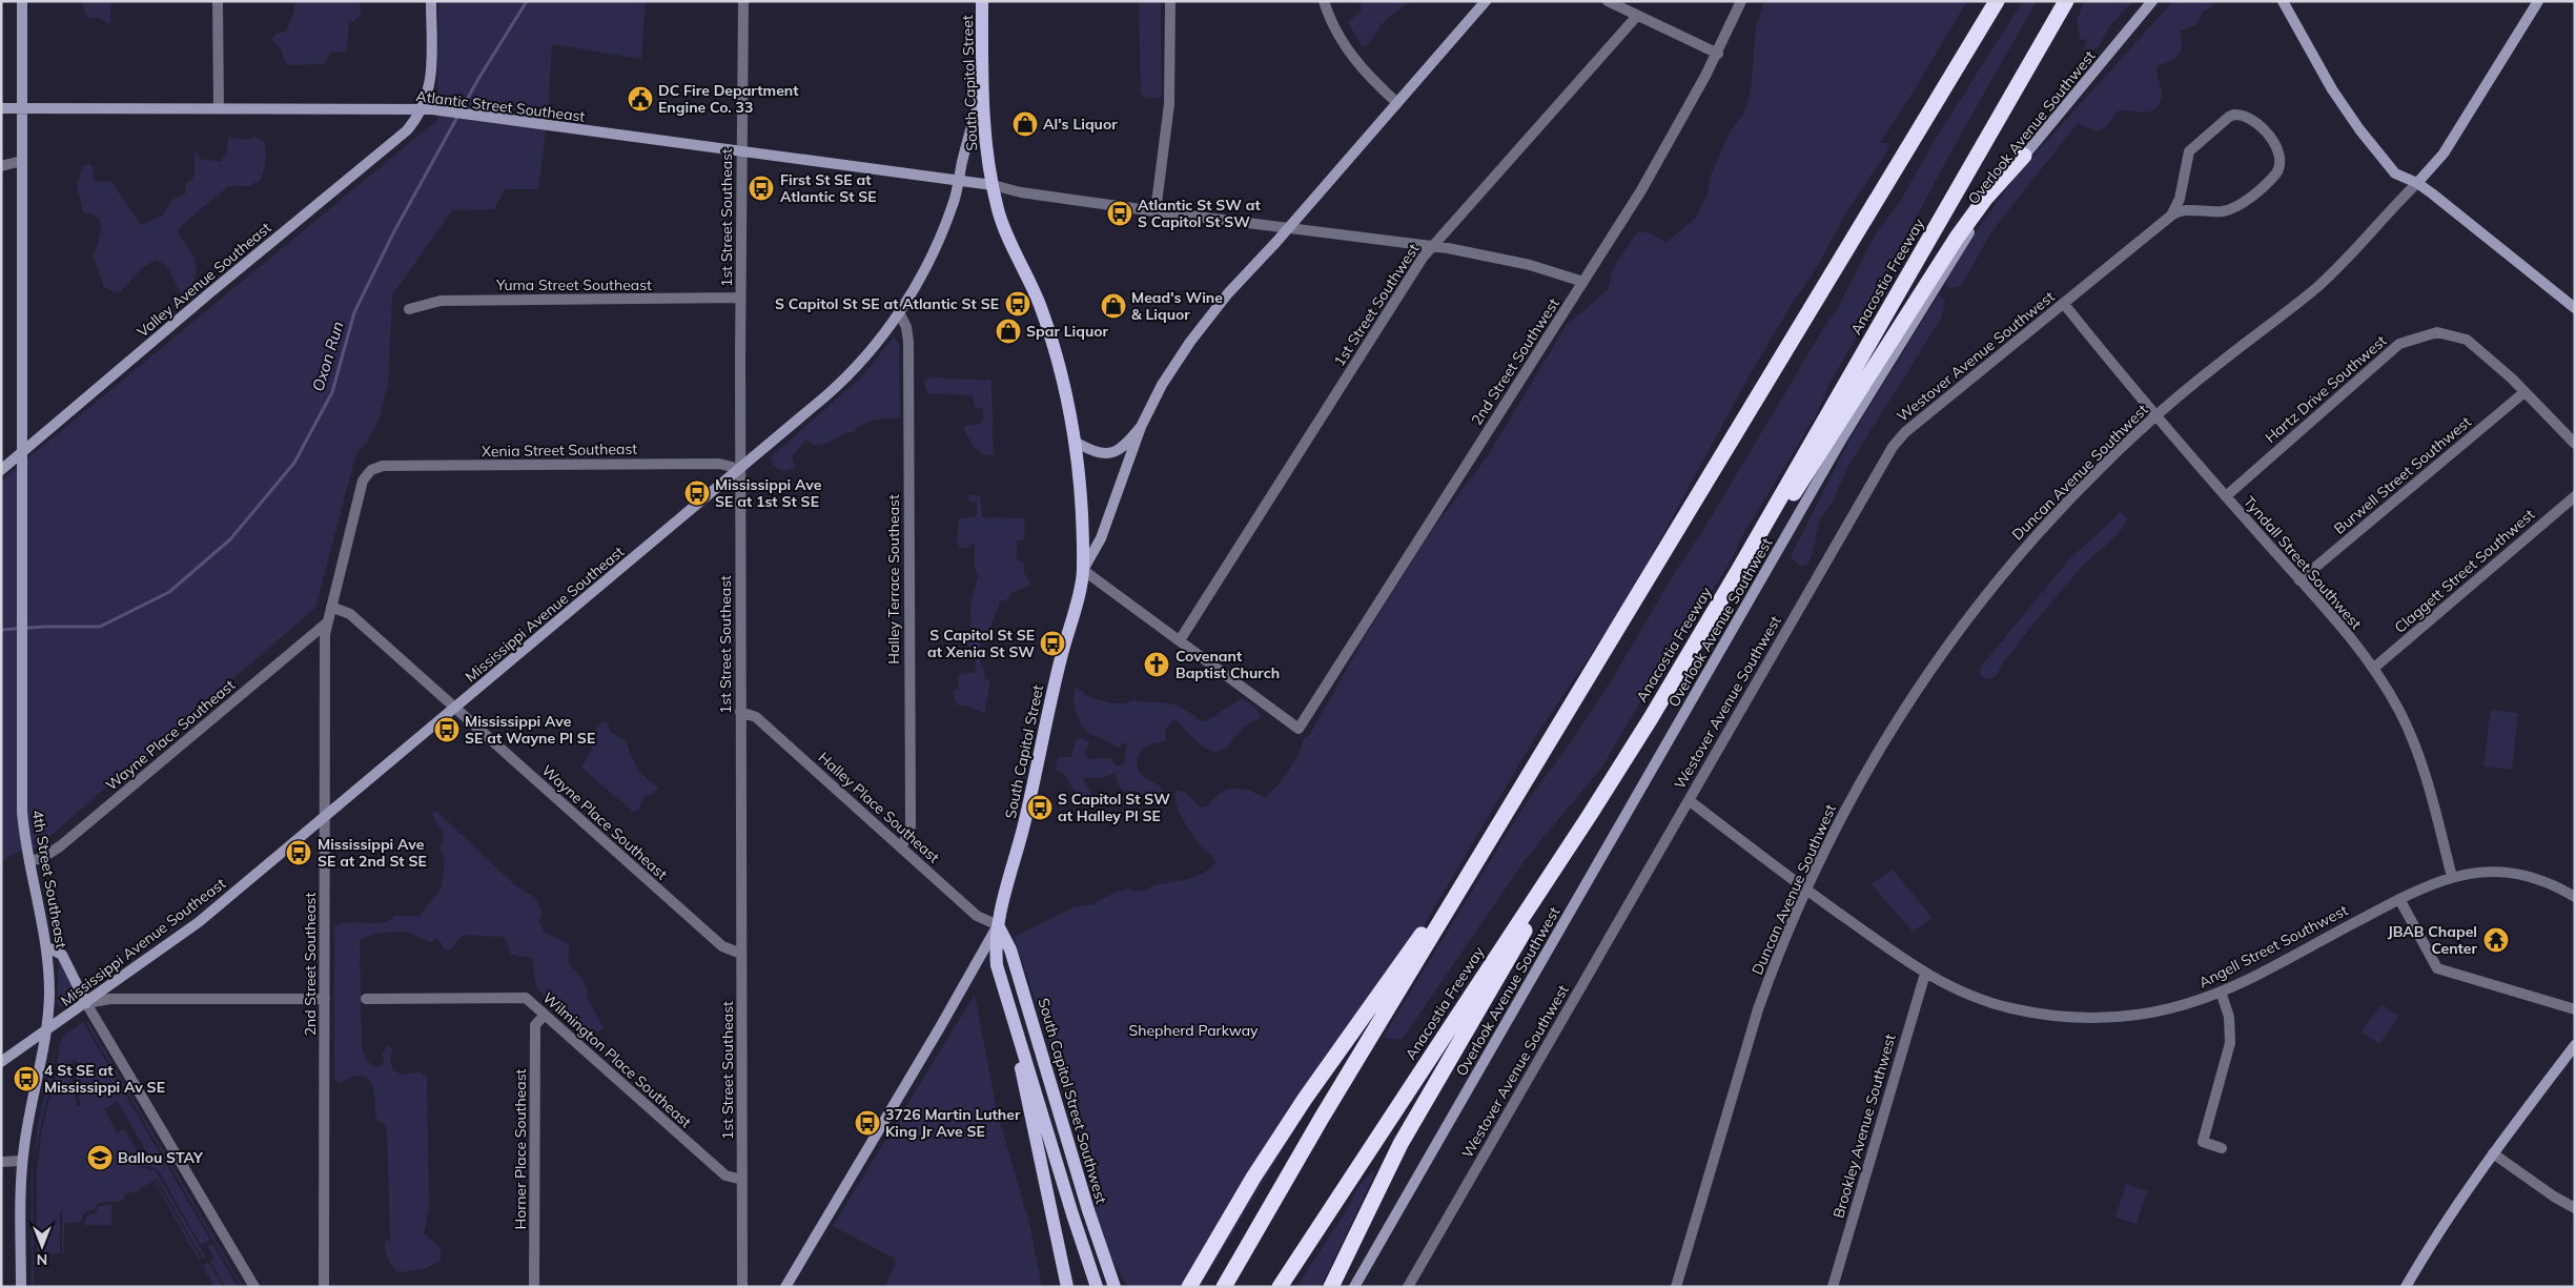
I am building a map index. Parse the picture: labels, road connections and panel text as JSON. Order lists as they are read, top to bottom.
{
  "streets": {
    "highway": ["Anacostia Freeway"],
    "main road": ["South Capitol Street", "South Capitol Street Southwest"],
    "street": [
      "Atlantic Street Southeast",
      "Overlook Avenue Southwest",
      "1st Street Southeast",
      "Valley Avenue Southeast",
      "Yuma Street Southeast",
      "1st Street Southwest",
      "Westover Avenue Southwest",
      "2nd Street Southwest",
      "Hartz Drive Southwest",
      "Xenia Street Southeast",
      "Duncan Avenue Southwest",
      "Burwell Street Southwest",
      "Tyndall Street Southwest",
      "Claggett Street Southwest",
      "Halley Terrace Southeast",
      "Mississippi Avenue Southeast",
      "Wayne Place Southeast",
      "Halley Place Southeast",
      "4th Street Southeast",
      "Angell Street Southwest",
      "2nd Street Southeast",
      "Wilmington Place Southeast",
      "Brookley Avenue Southwest",
      "Horner Place Southeast"
    ]
  },
  "crossings": [
    ["South Capitol Street", "Atlantic Street Southeast"],
    ["South Capitol Street", "Mississippi Avenue Southeast"],
    ["South Capitol Street", "Halley Place Southeast"],
    ["South Capitol Street", "South Capitol Street Southwest"],
    ["Atlantic Street Southeast", "1st Street Southeast"],
    ["Atlantic Street Southeast", "Valley Avenue Southeast"],
    ["Atlantic Street Southeast", "Mississippi Avenue Southeast"],
    ["Atlantic Street Southeast", "4th Street Southeast"],
    ["1st Street Southeast", "Yuma Street Southeast"],
    ["1st Street Southeast", "Xenia Street Southeast"],
    ["1st Street Southeast", "Mississippi Avenue Southeast"],
    ["1st Street Southeast", "Wayne Place Southeast"],
    ["1st Street Southeast", "Halley Place Southeast"],
    ["1st Street Southeast", "Wilmington Place Southeast"],
    ["Valley Avenue Southeast", "4th Street Southeast"],
    ["1st Street Southwest", "2nd Street Southwest"],
    ["Westover Avenue Southwest", "Tyndall Street Southwest"],
    ["Westover Avenue Southwest", "Angell Street Southwest"],
    ["Hartz Drive Southwest", "Burwell Street Southwest"],
    ["Hartz Drive Southwest", "Tyndall Street Southwest"],
    ["Xenia Street Southeast", "Mississippi Avenue Southeast"],
    ["Xenia Street Southeast", "2nd Street Southeast"],
    ["Duncan Avenue Southwest", "Tyndall Street Southwest"],
    ["Duncan Avenue Southwest", "Angell Street Southwest"],
    ["Burwell Street Southwest", "Tyndall Street Southwest"],
    ["Tyndall Street Southwest", "Claggett Street Southwest"],
    ["Tyndall Street Southwest", "Angell Street Southwest"],
    ["Halley Terrace Southeast", "Mississippi Avenue Southeast"],
    ["Halley Terrace Southeast", "Halley Place Southeast"],
    ["Mississippi Avenue Southeast", "Wayne Place Southeast"],
    ["Mississippi Avenue Southeast", "4th Street Southeast"],
    ["Mississippi Avenue Southeast", "2nd Street Southeast"],
    ["Wayne Place Southeast", "4th Street Southeast"],
    ["Wayne Place Southeast", "2nd Street Southeast"],
    ["Halley Place Southeast", "South Capitol Street Southwest"],
    ["Angell Street Southwest", "Brookley Avenue Southwest"],
    ["Wilmington Place Southeast", "Horner Place Southeast"]
  ],
  "water": ["Oxon Run"],
  "parks": ["Shepherd Parkway"],
  "places": {
    "public building": ["DC Fire Department Engine Co. 33"],
    "shop": ["Al's Liquor", "Mead's Wine & Liquor", "Spar Liquor"],
    "bus stop": [
      "First St SE at Atlantic St SE",
      "Atlantic St SW at S Capitol St SW",
      "S Capitol St SE at Atlantic St SE",
      "Mississippi Ave SE at 1st St SE",
      "S Capitol St SE at Xenia St SW",
      "Mississippi Ave SE at Wayne Pl SE",
      "S Capitol St SW at Halley Pl SE",
      "Mississippi Ave SE at 2nd St SE",
      "4 St SE at Mississippi Av SE",
      "3726 Martin Luther King Jr Ave SE"
    ],
    "church": ["Covenant Baptist Church"],
    "temple": ["JBAB Chapel Center"],
    "school or university": ["Ballou STAY"]
  },
  "north": "bottom"
}
